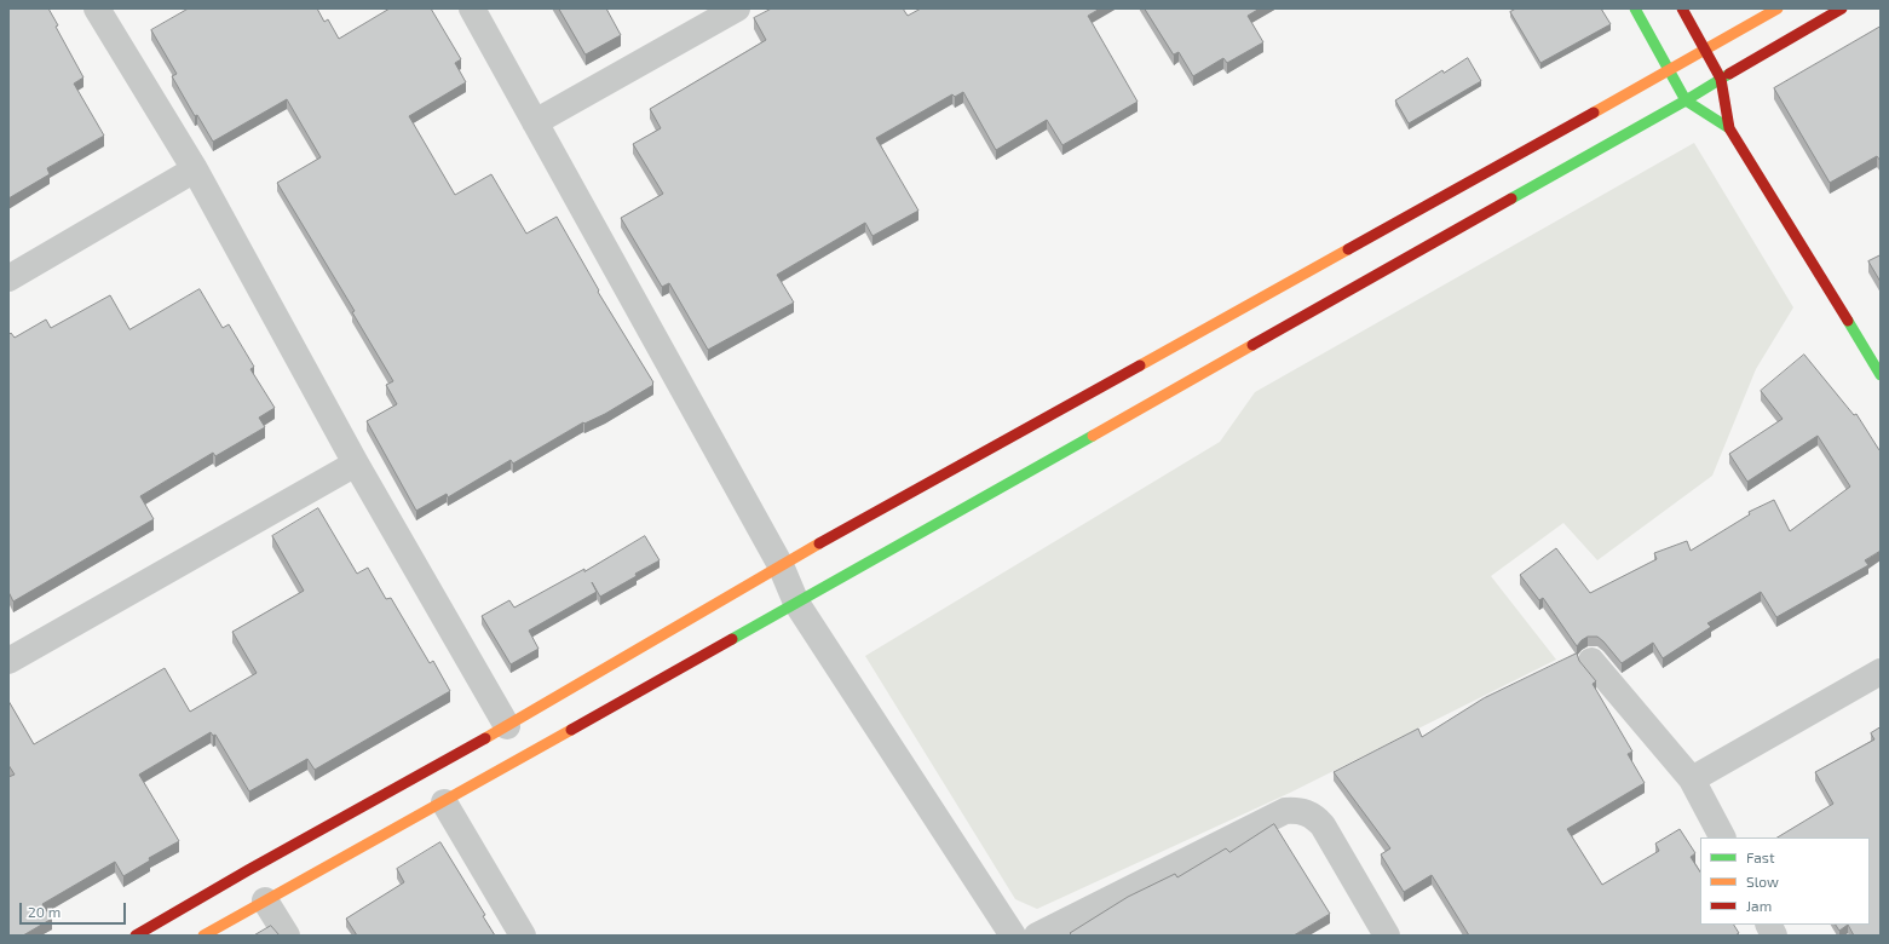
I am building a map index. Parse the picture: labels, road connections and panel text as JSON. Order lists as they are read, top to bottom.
{
  "legend": ["Fast", "Slow", "Jam"],
  "scale_bar": "20 m"
}
